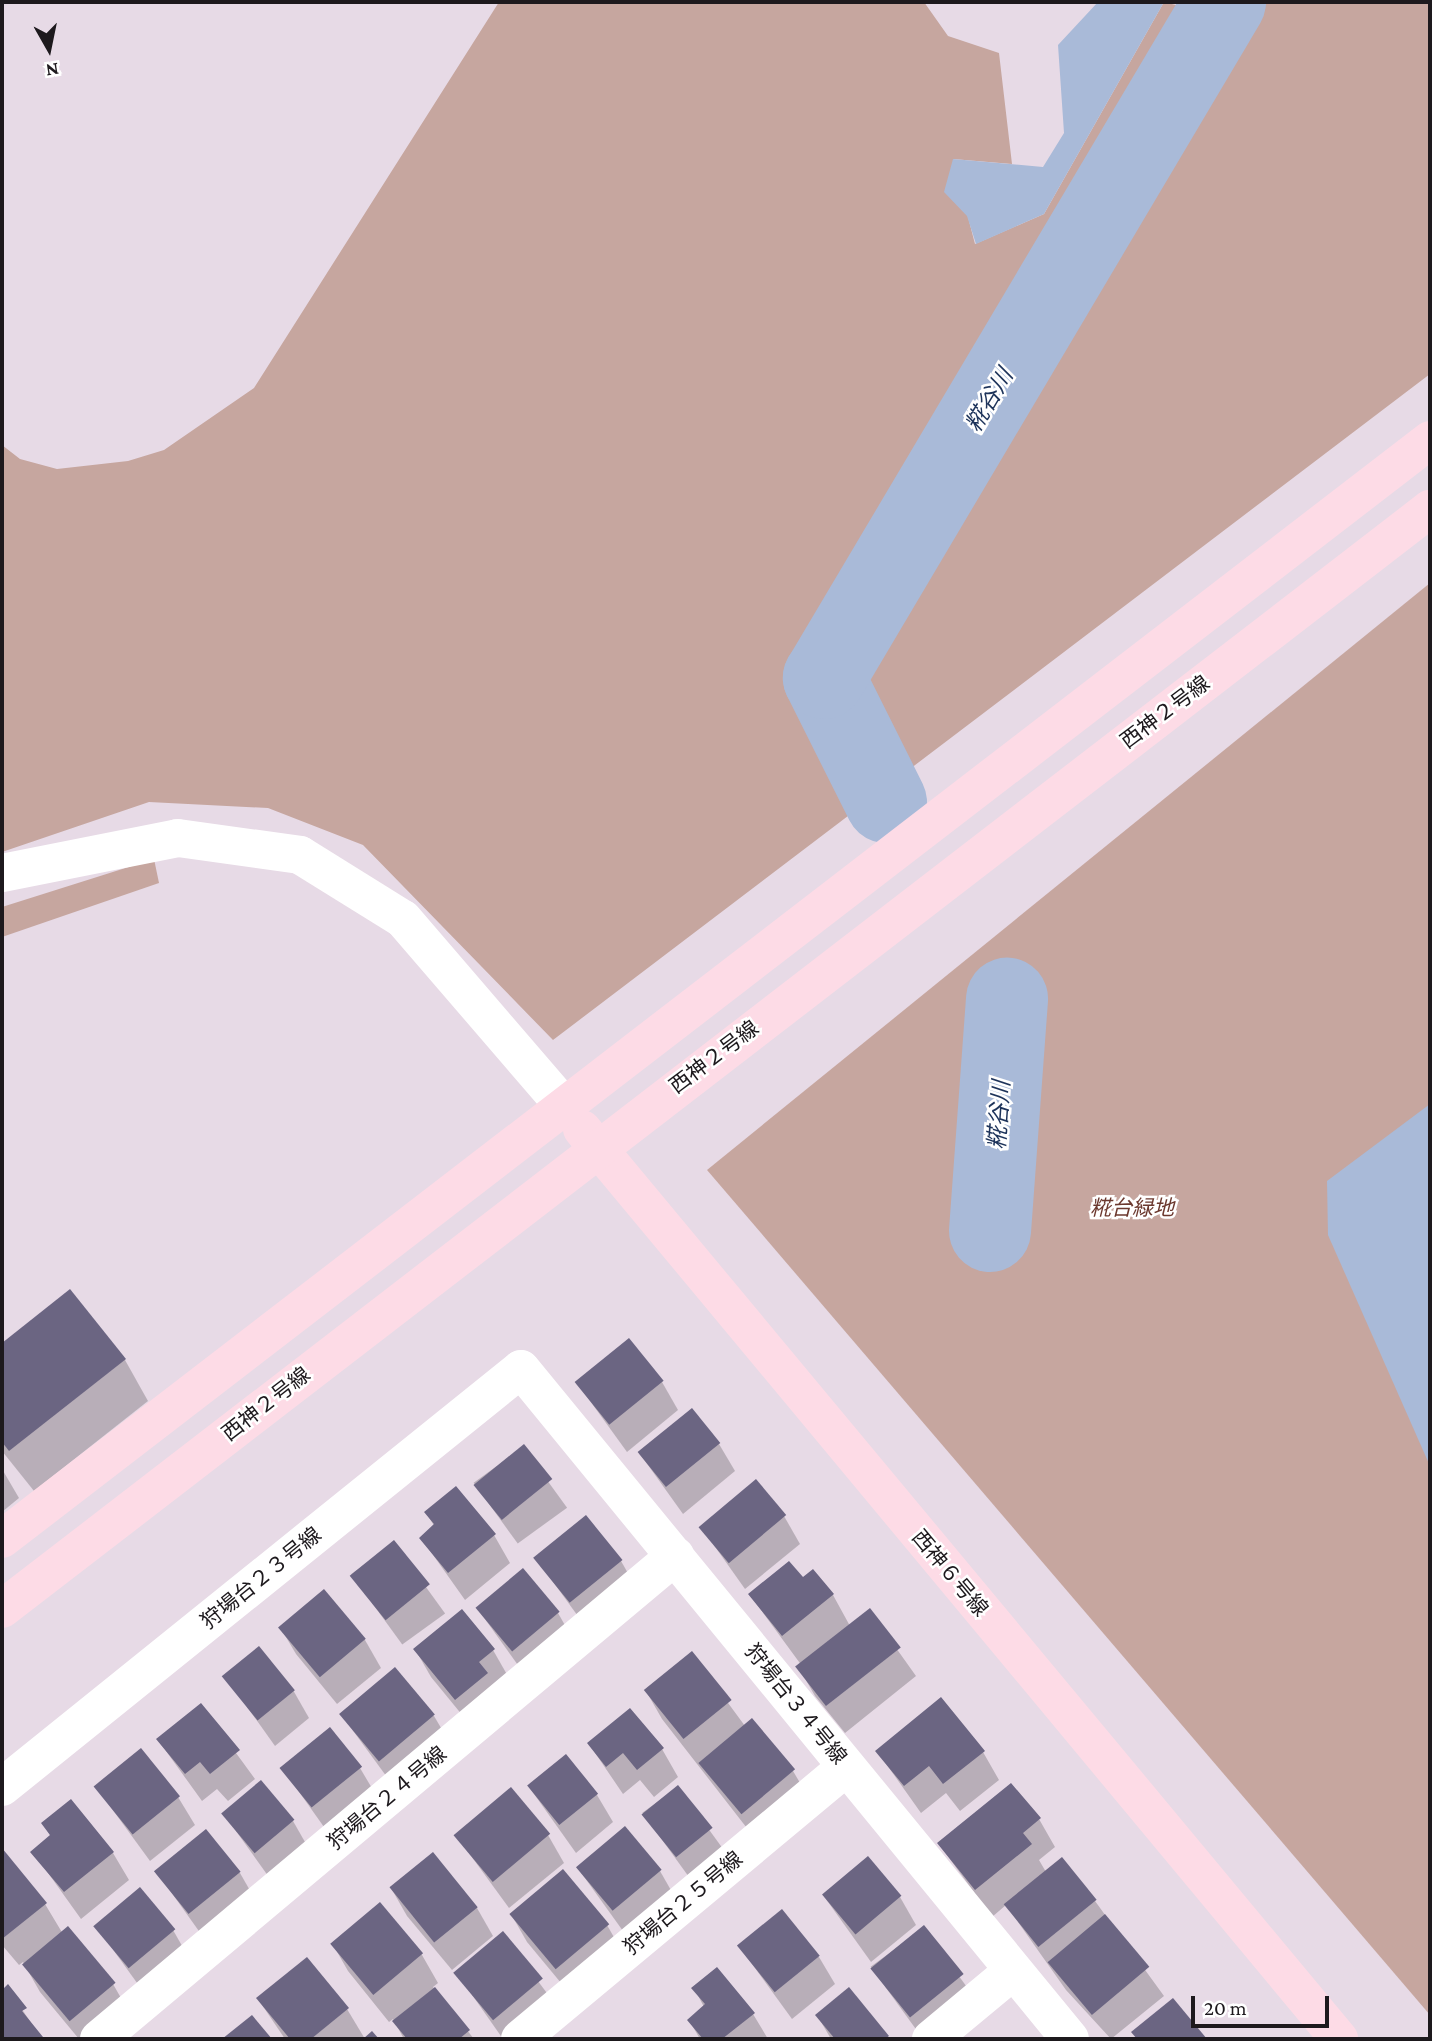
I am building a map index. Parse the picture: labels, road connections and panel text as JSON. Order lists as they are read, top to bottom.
{
  "streets": {
    "street": [
      "西神２号線",
      "西神６号線",
      "狩場台２３号線",
      "狩場台３４号線",
      "狩場台２４号線",
      "狩場台２５号線"
    ]
  },
  "crossings": [
    ["西神２号線", "西神６号線"],
    ["狩場台２３号線", "狩場台３４号線"],
    ["狩場台３４号線", "狩場台２４号線"],
    ["狩場台３４号線", "狩場台２５号線"]
  ],
  "water": ["糀谷川"],
  "parks": ["糀台緑地"],
  "scale_bar": "20 m",
  "north": "bottom"
}
